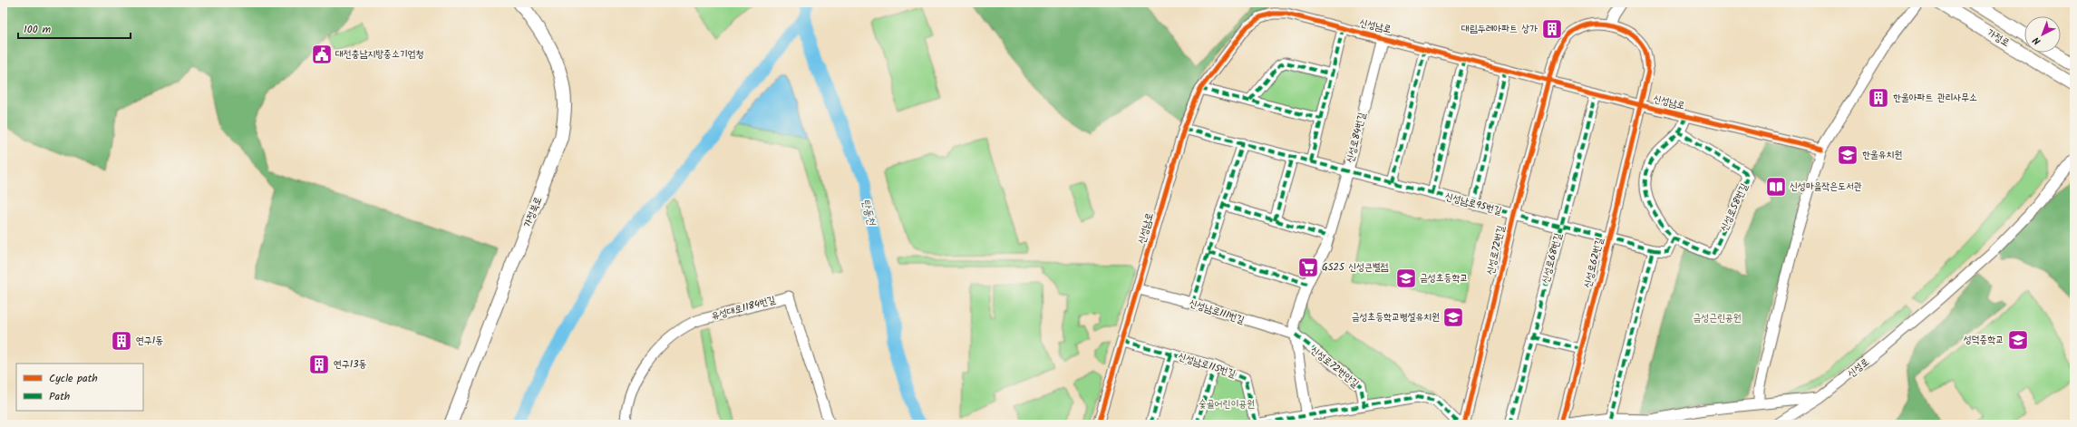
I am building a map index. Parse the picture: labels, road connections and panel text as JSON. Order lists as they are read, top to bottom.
{
  "streets": {
    "main road": ["가정로", "가정북로"],
    "street": [
      "신성남로",
      "신성로84번길",
      "신성남로95번길",
      "신성로58번길",
      "신성로72번길",
      "신성로68번길",
      "신성로62번길",
      "유성대로1184번길",
      "신성남로111번길",
      "신성남로115번길",
      "신성로72번안길",
      "신성로"
    ]
  },
  "crossings": [
    ["신성남로", "신성로84번길"],
    ["신성남로", "신성남로95번길"],
    ["신성남로", "신성로72번길"],
    ["신성남로", "신성로62번길"],
    ["신성남로", "신성남로111번길"],
    ["신성남로", "신성남로115번길"],
    ["신성로84번길", "신성남로95번길"],
    ["신성로84번길", "신성남로111번길"],
    ["신성로84번길", "신성로72번안길"],
    ["신성남로95번길", "신성로72번길"],
    ["신성남로95번길", "신성로68번길"],
    ["신성남로95번길", "신성로62번길"],
    ["신성남로111번길", "신성로72번안길"]
  ],
  "water": ["탄동천"],
  "parks": ["금성근린공원", "숯골어린이공원"],
  "places": {
    "building": [
      "대림두레아파트 상가",
      "한울아파트 관리사무소",
      "연구1동",
      "연구13동"
    ],
    "public building": ["대전충남지방중소기업청"],
    "school or university": [
      "한울유치원",
      "금성초등학교",
      "금성초등학교병설유치원",
      "성덕중학교"
    ],
    "library": ["신성마을작은도서관"],
    "supermarket": ["GS25 신성큰별점"]
  },
  "legend": ["Cycle path", "Path"],
  "scale_bar": "100 m",
  "north": "bottom left"
}
